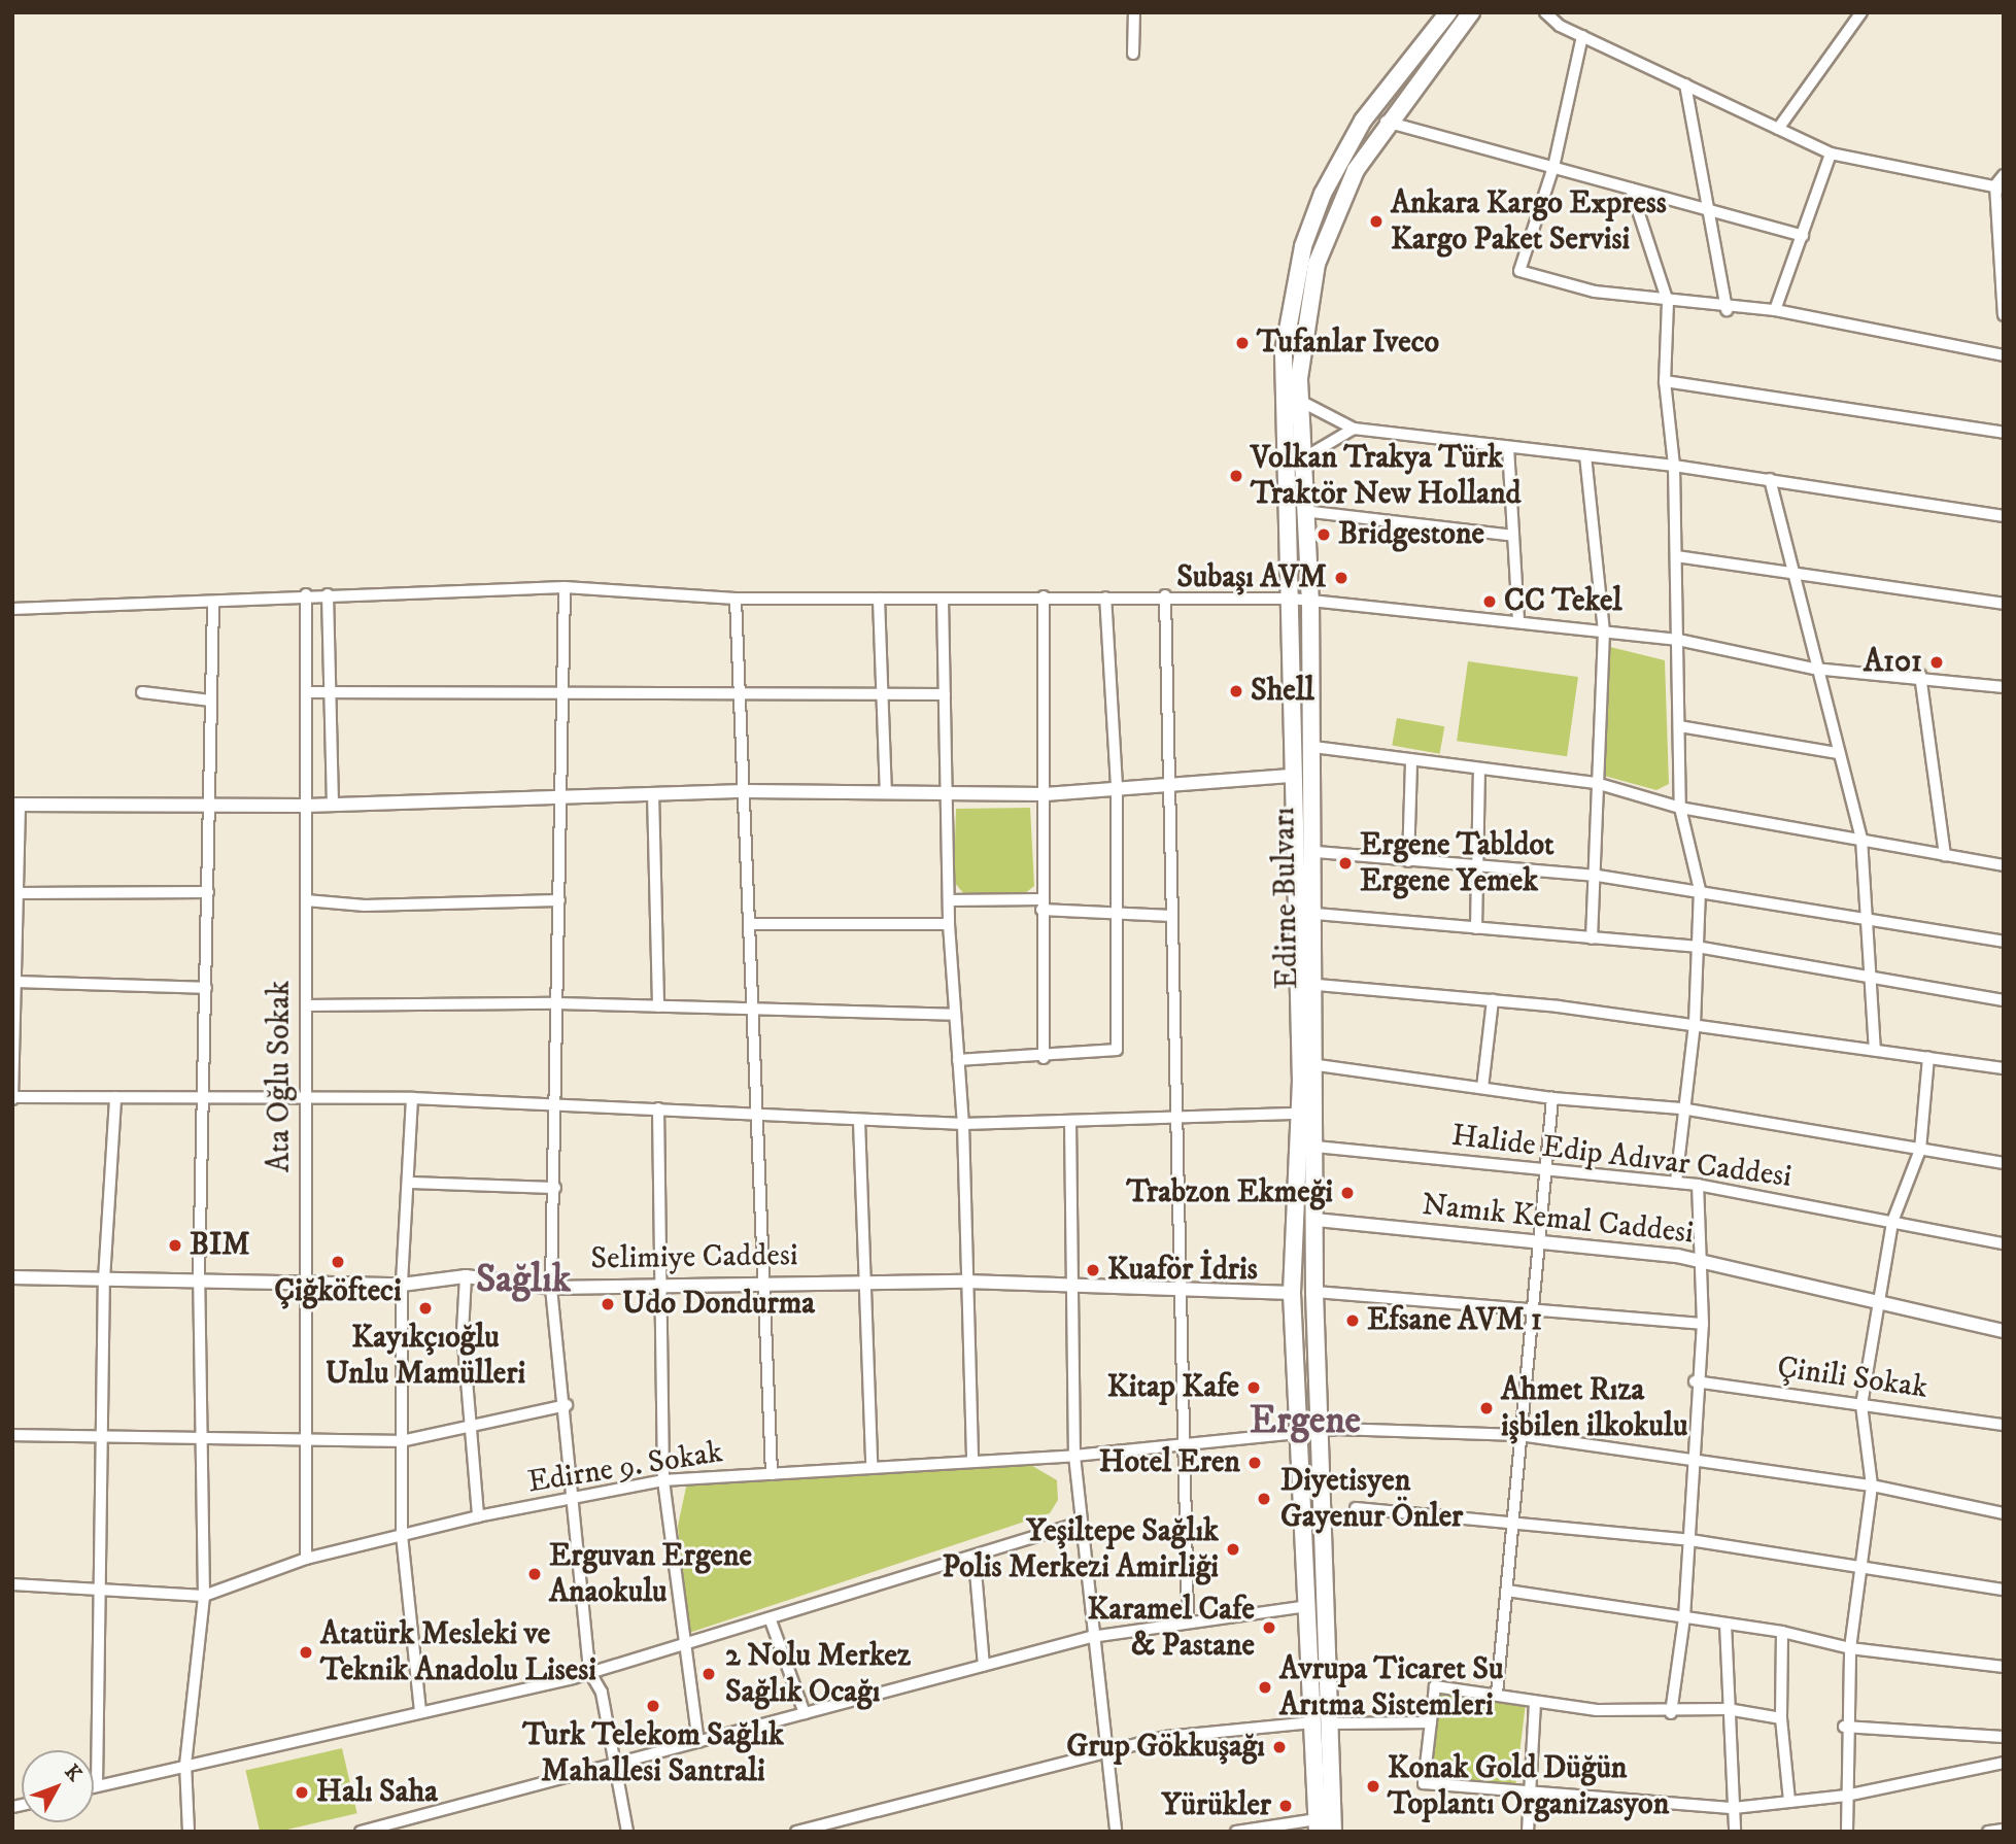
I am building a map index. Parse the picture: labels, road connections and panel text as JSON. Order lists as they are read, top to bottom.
{
  "streets": {
    "highway": ["Edirne Bulvarı"],
    "street": [
      "Ata Oğlu Sokak",
      "Halide Edip Adıvar Caddesi",
      "Namık Kemal Caddesi",
      "Selimiye Caddesi",
      "Çinili Sokak",
      "Edirne 9. Sokak"
    ]
  },
  "crossings": [
    ["Edirne Bulvarı", "Halide Edip Adıvar Caddesi"],
    ["Edirne Bulvarı", "Namık Kemal Caddesi"],
    ["Edirne Bulvarı", "Selimiye Caddesi"],
    ["Edirne Bulvarı", "Edirne 9. Sokak"],
    ["Ata Oğlu Sokak", "Selimiye Caddesi"],
    ["Ata Oğlu Sokak", "Edirne 9. Sokak"]
  ],
  "districts": ["Sağlık", "Ergene"],
  "places": [
    "Ankara Kargo Express Kargo Paket Servisi",
    "Tufanlar Iveco",
    "Volkan Trakya Türk Traktör New Holland",
    "Bridgestone",
    "Subaşı AVM",
    "CC Tekel",
    "A101",
    "Shell",
    "Ergene Tabldot Ergene Yemek",
    "Trabzon Ekmeği",
    "BIM",
    "Çiğköfteci",
    "Kuaför İdris",
    "Udo Dondurma",
    "Kayıkçıoğlu Unlu Mamülleri",
    "Efsane AVM 1",
    "Kitap Kafe",
    "Ahmet Rıza işbilen ilkokulu",
    "Hotel Eren",
    "Diyetisyen Gayenur Önler",
    "Yeşiltepe Sağlık Polis Merkezi Amirliği",
    "Erguvan Ergene Anaokulu",
    "Karamel Cafe & Pastane",
    "Atatürk Mesleki ve Teknik Anadolu Lisesi",
    "2 Nolu Merkez Sağlık Ocağı",
    "Avrupa Ticaret Su Arıtma Sistemleri",
    "Turk Telekom Sağlık Mahallesi Santrali",
    "Grup Gökkuşağı",
    "Konak Gold Düğün Toplantı Organizasyon",
    "Halı Saha",
    "Yürükler"
  ],
  "north": "top right"
}
